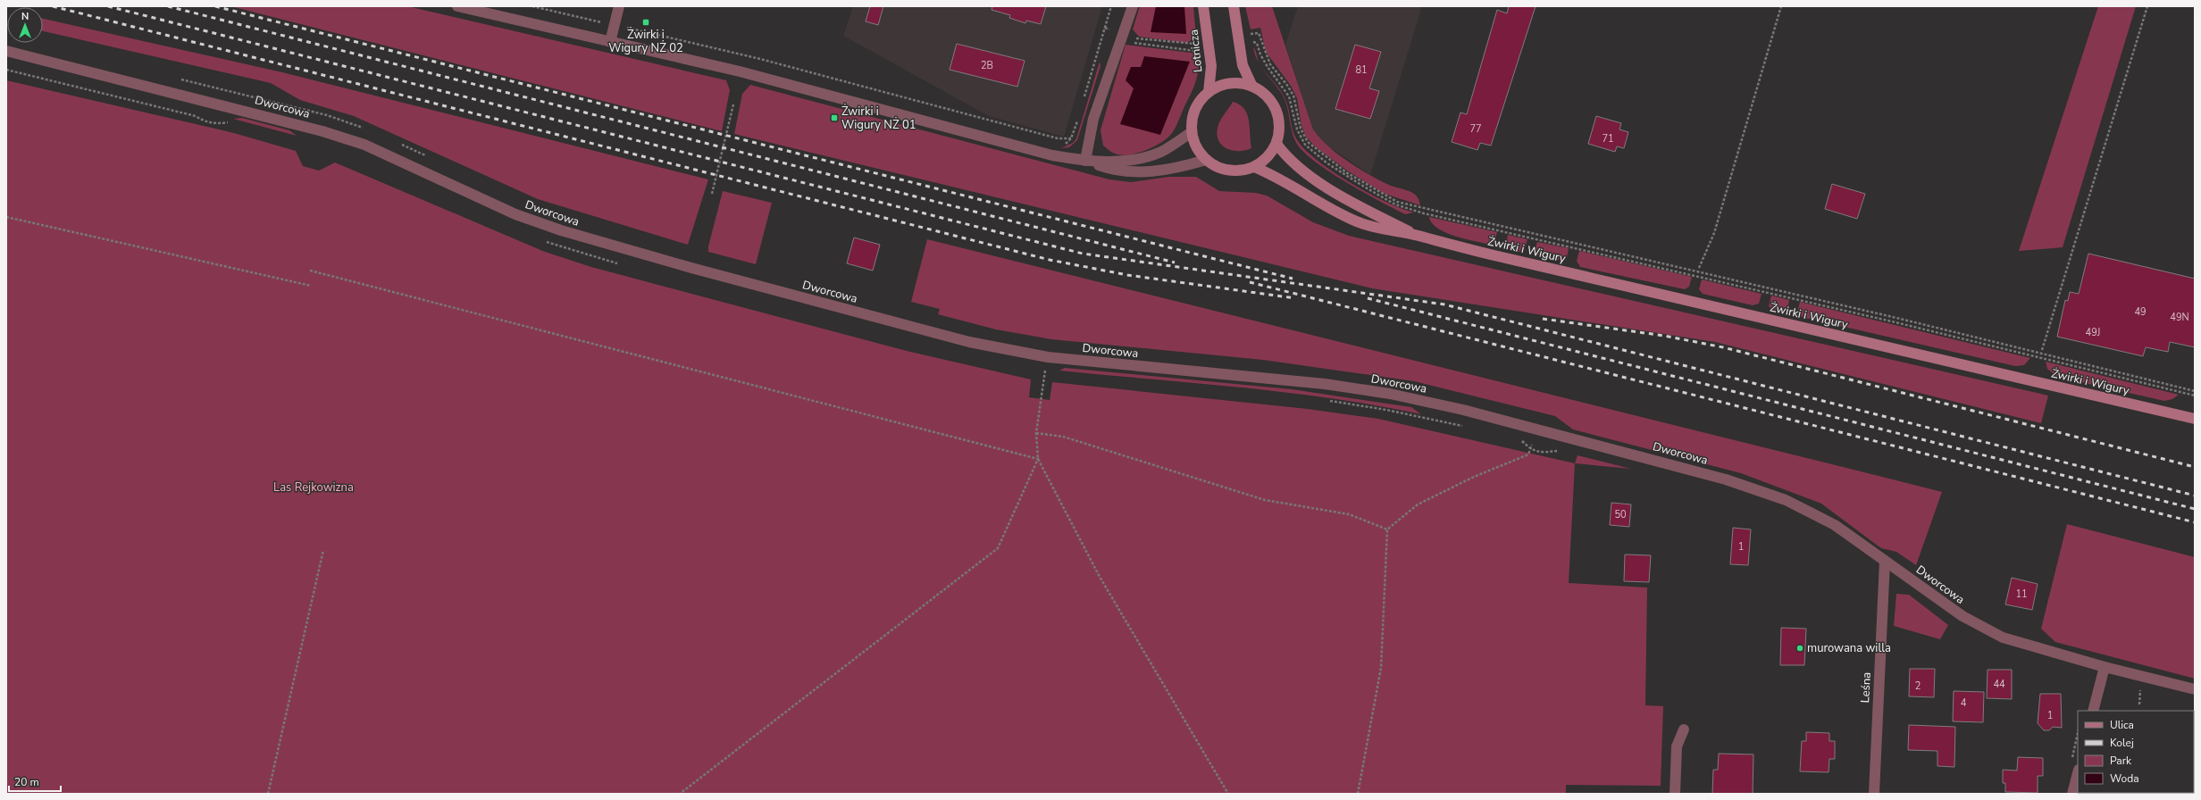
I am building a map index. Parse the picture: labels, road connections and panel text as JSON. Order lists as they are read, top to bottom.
{
  "streets": {
    "main road": ["Lotnicza", "Żwirki i Wigury"],
    "street": ["Dworcowa", "Leśna"]
  },
  "crossings": [
    ["Lotnicza", "Żwirki i Wigury"],
    ["Dworcowa", "Leśna"]
  ],
  "parks": ["Las Rejkowizna"],
  "places": {
    "transit": ["Żwirki i Wigury NŻ 02", "Żwirki i Wigury NŻ 01"],
    "other": ["murowana willa"]
  },
  "house_numbers": [
    "2B",
    "81",
    "77",
    "71",
    "49",
    "49N",
    "49J",
    "50",
    "1",
    "11",
    "44",
    "2",
    "4",
    "1"
  ],
  "legend": [
    "Ulica",
    "Kolej",
    "Park",
    "Woda"
  ],
  "scale_bar": "20 m",
  "north": "top"
}
